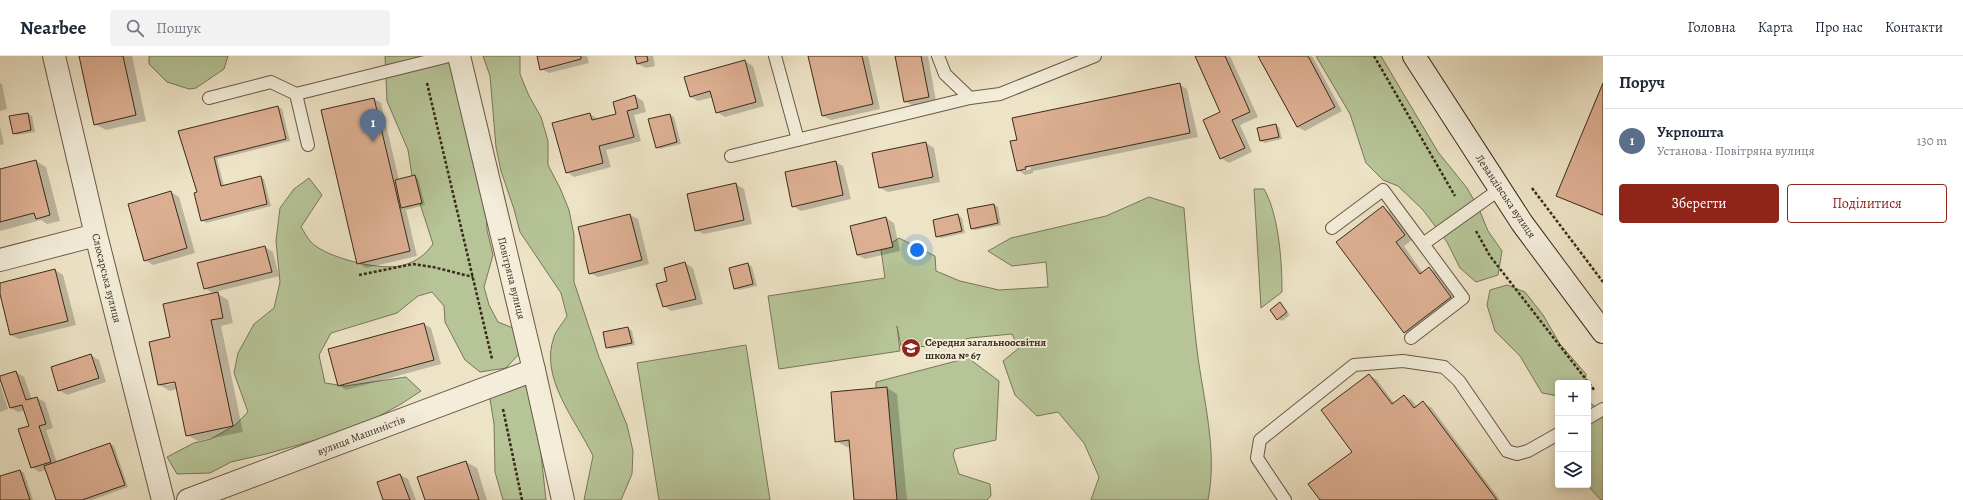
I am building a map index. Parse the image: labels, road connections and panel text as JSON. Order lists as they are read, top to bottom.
{
  "streets": {
    "street": [
      "Левандівська вулиця",
      "Слюсарська вулиця",
      "Повітряна вулиця",
      "вулиця Машиністів"
    ]
  },
  "crossings": [
    ["Повітряна вулиця", "вулиця Машиністів"]
  ],
  "places": {
    "school or university": ["Середня загальноосвітня школа № 67"]
  },
  "page": {
    "header": "Nearbee",
    "search": "Пошук",
    "nav": [
      "Головна",
      "Карта",
      "Про нас",
      "Контакти"
    ],
    "heading": "Поруч",
    "list": [
      {
        "mark": "1",
        "name": "Укрпошта",
        "note": "Установа · Повітряна вулиця",
        "value": "130 m"
      }
    ],
    "pins": "1",
    "buttons": ["Зберегти", "Поділитися"],
    "map_buttons": ["+", "−"]
  }
}
